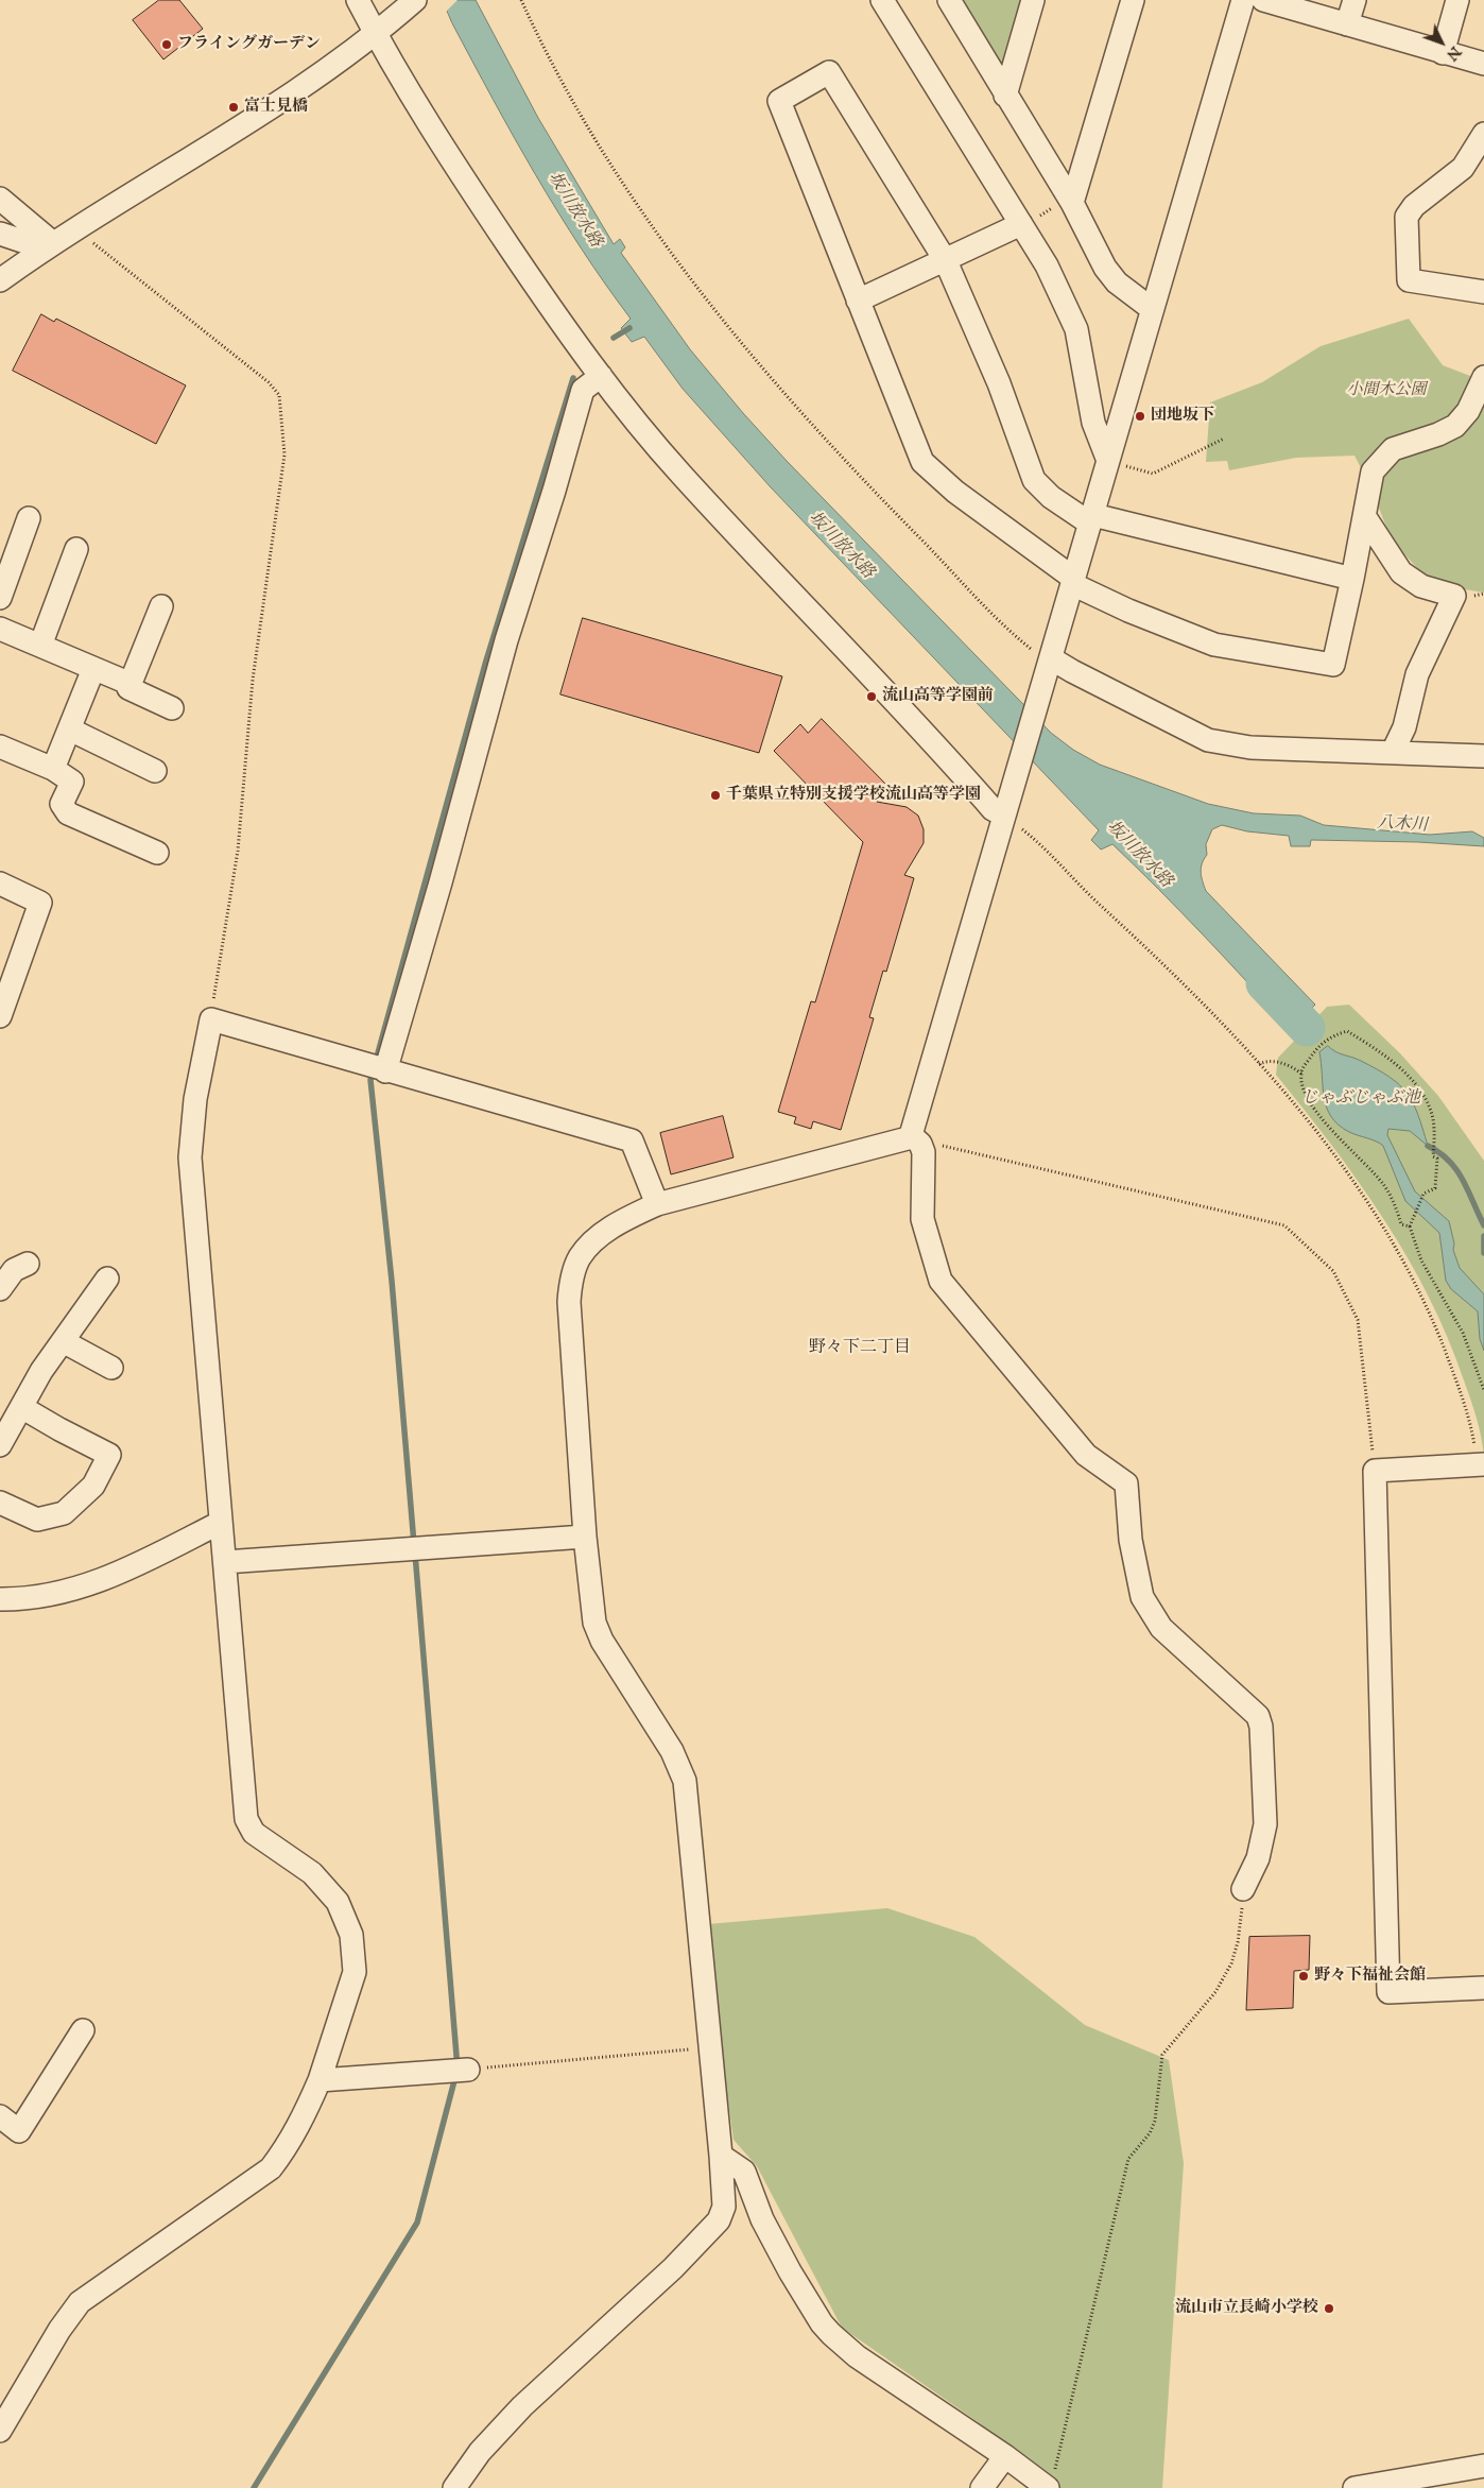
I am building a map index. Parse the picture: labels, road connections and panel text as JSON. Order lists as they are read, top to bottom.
{
  "districts": ["野々下二丁目"],
  "water": ["坂川放水路", "八木川", "じゃぶじゃぶ池"],
  "parks": ["小間木公園"],
  "places": [
    "フライングガーデン",
    "富士見橋",
    "団地坂下",
    "流山高等学園前",
    "千葉県立特別支援学校流山高等学園",
    "野々下福祉会館",
    "流山市立長崎小学校"
  ],
  "north": "bottom right"
}
